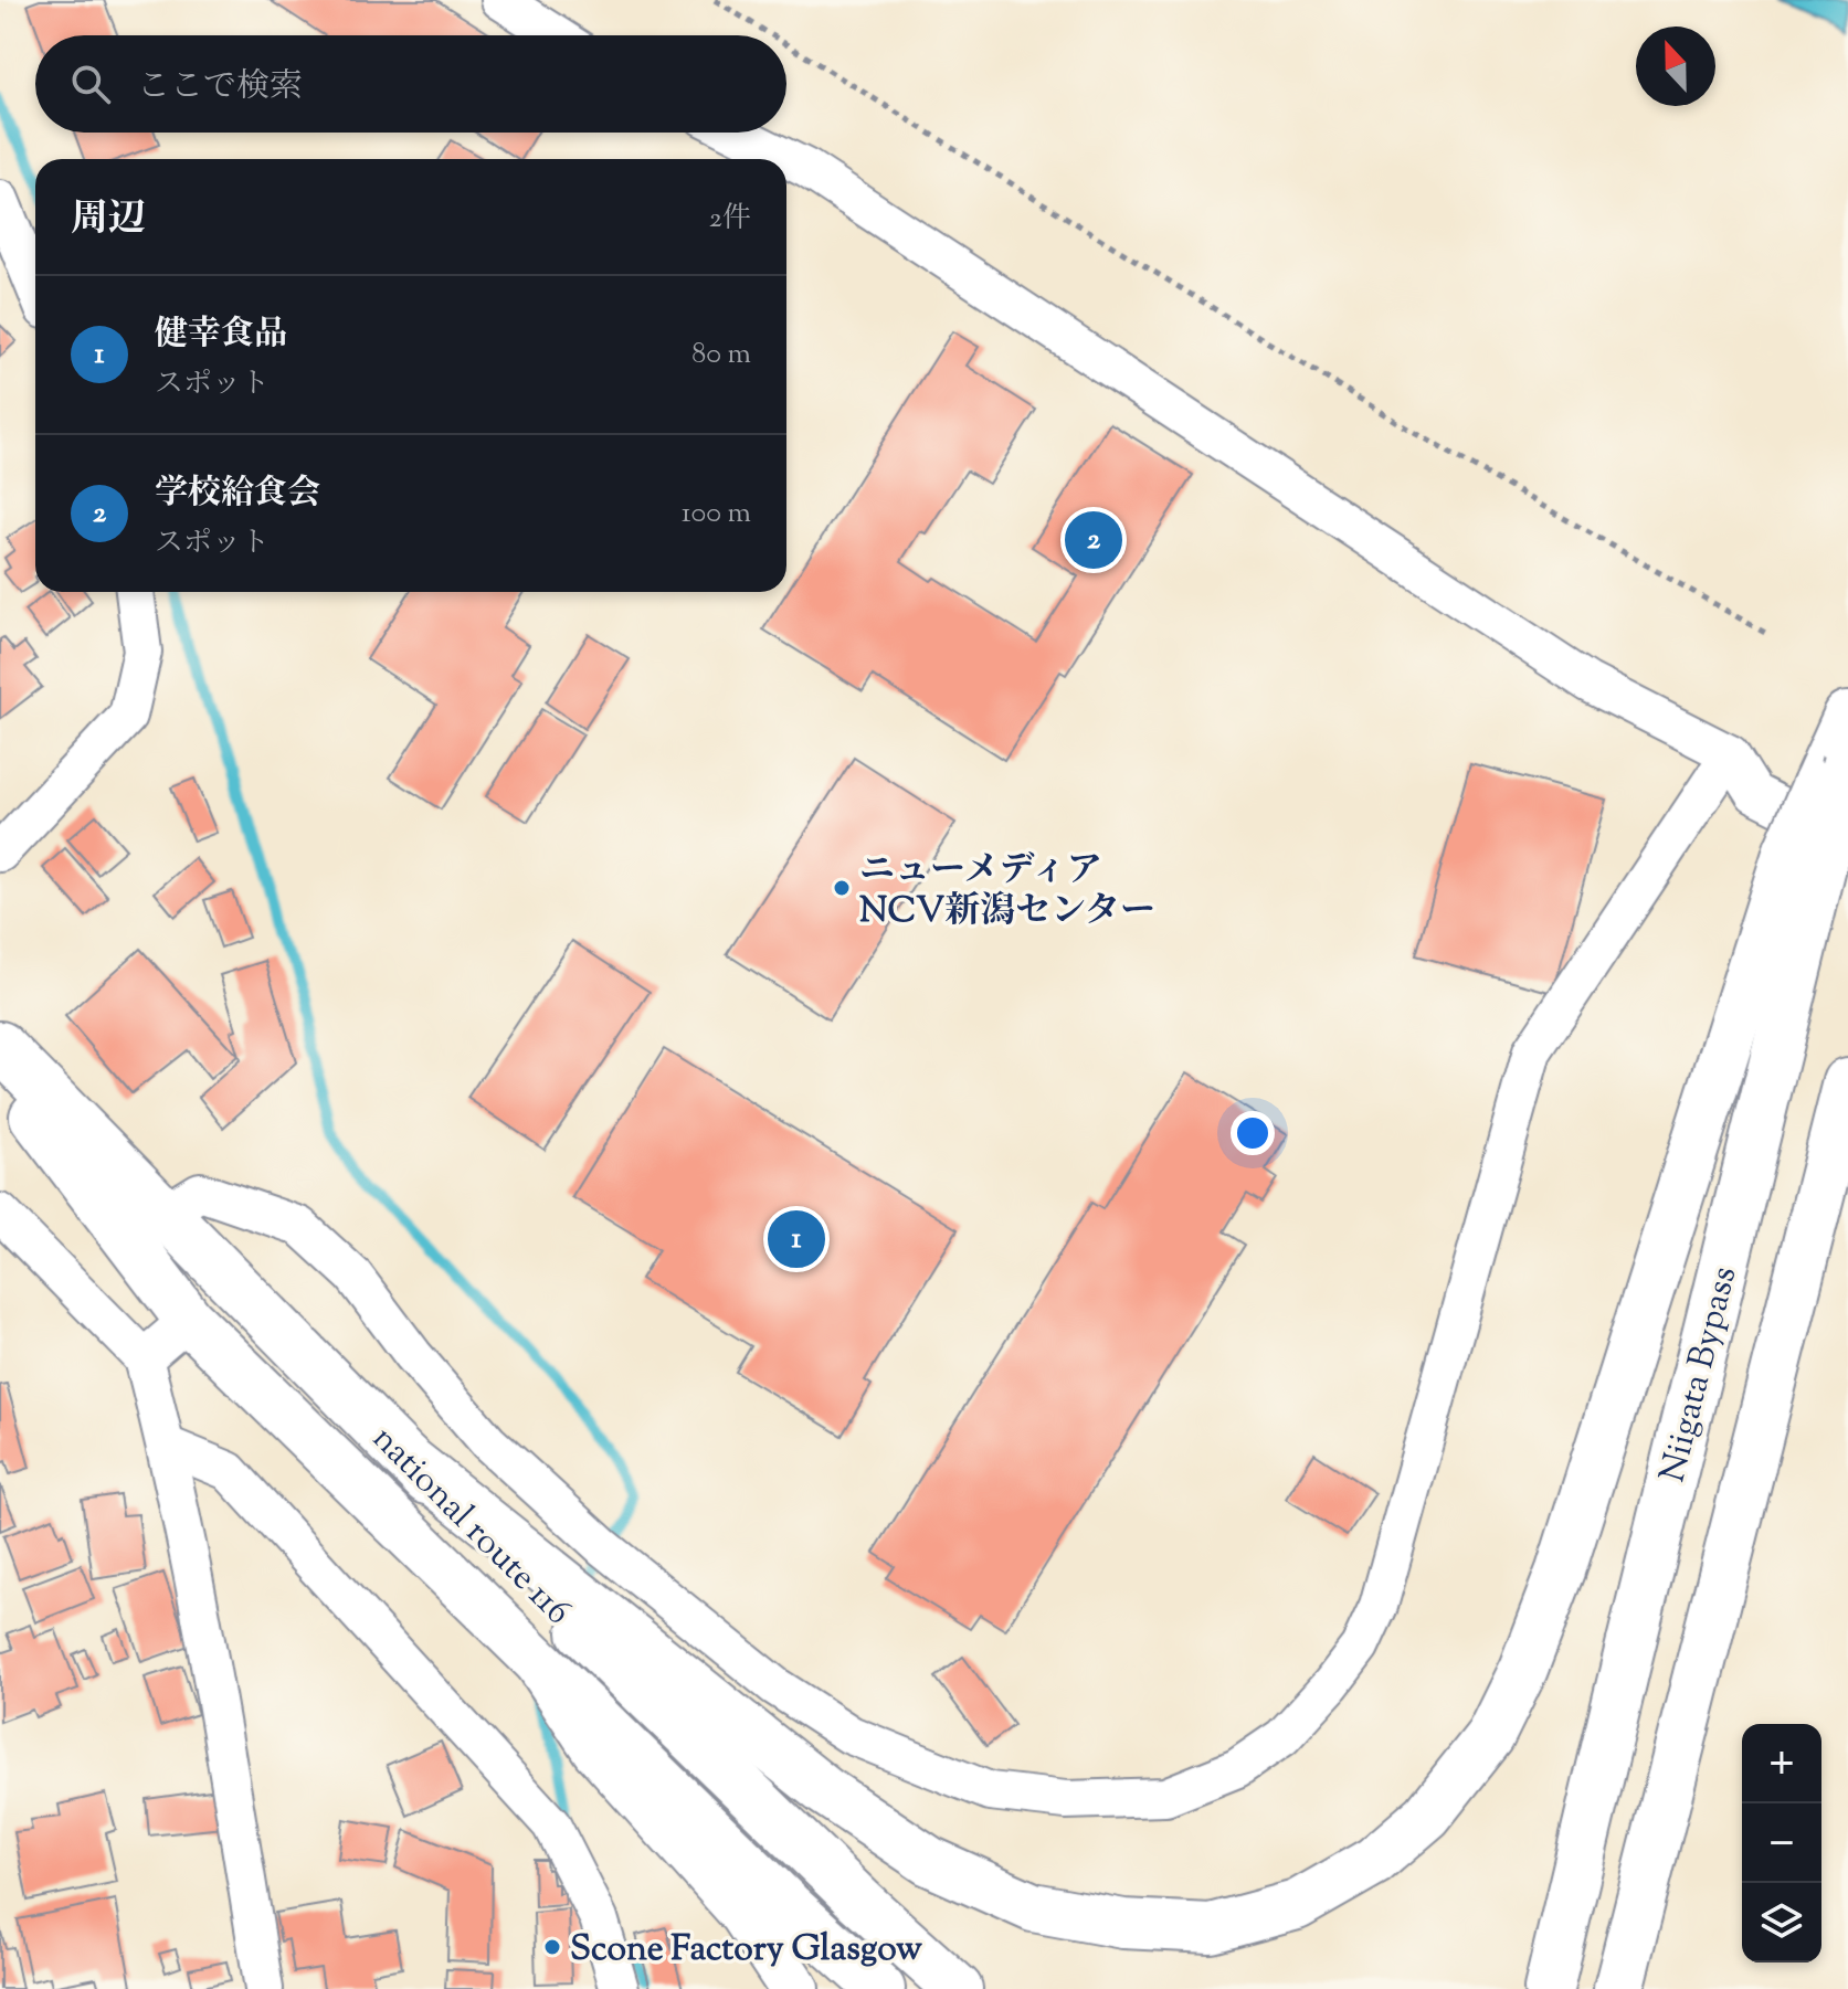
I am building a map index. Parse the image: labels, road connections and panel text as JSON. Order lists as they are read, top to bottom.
{
  "streets": {
    "highway": ["Niigata Bypass", "national route 116"]
  },
  "places": ["ニューメディア NCV新潟センター", "Scone Factory Glasgow"],
  "north": "top",
  "page": {
    "search": "ここで検索",
    "heading": ["周辺", "2件"],
    "list": [
      {
        "mark": "1",
        "name": "健幸食品",
        "note": "スポット",
        "value": "80 m"
      },
      {
        "mark": "2",
        "name": "学校給食会",
        "note": "スポット",
        "value": "100 m"
      }
    ],
    "pins": ["2", "1"],
    "map_buttons": ["+", "−"]
  }
}
